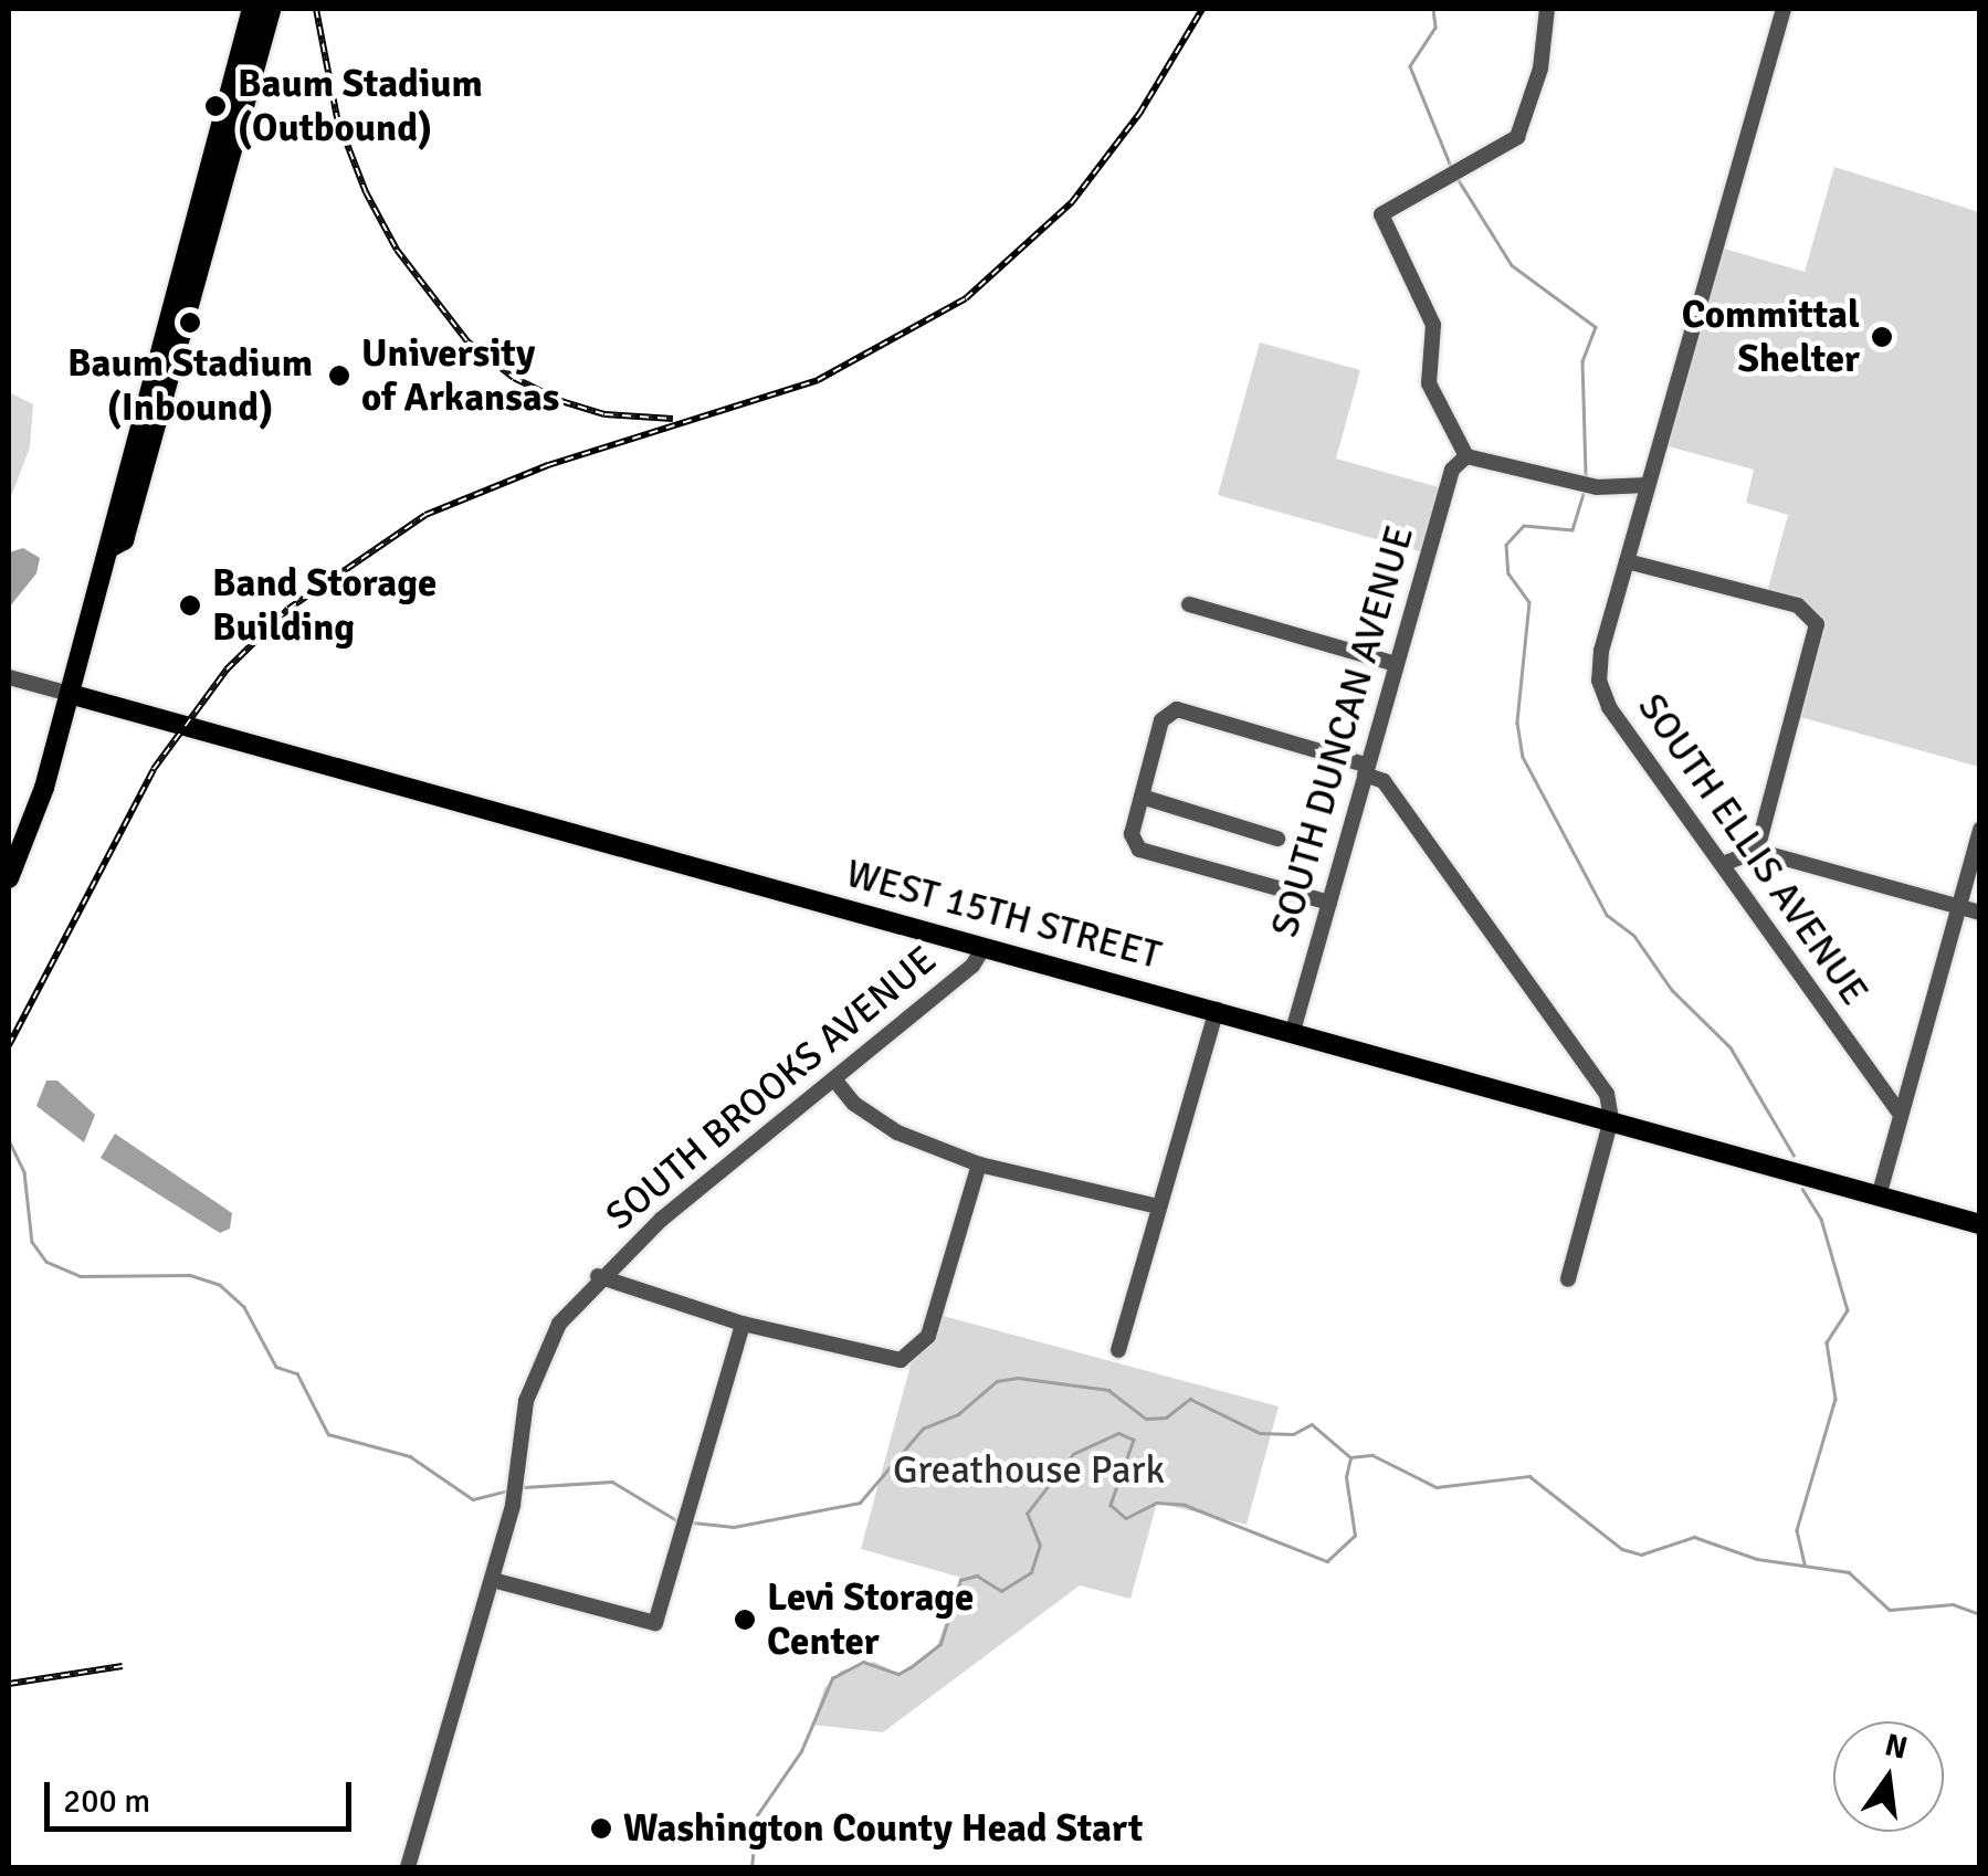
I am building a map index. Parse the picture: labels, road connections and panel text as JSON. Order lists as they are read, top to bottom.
{
  "streets": {
    "main road": ["WEST 15TH STREET"],
    "street": ["SOUTH DUNCAN AVENUE", "SOUTH ELLIS AVENUE", "SOUTH BROOKS AVENUE"]
  },
  "crossings": [
    ["SOUTH DUNCAN AVENUE", "WEST 15TH STREET"],
    ["WEST 15TH STREET", "SOUTH BROOKS AVENUE"]
  ],
  "parks": ["Greathouse Park"],
  "places": [
    "Baum Stadium (Outbound)",
    "Baum Stadium (Inbound)",
    "Committal Shelter",
    "University of Arkansas",
    "Band Storage Building",
    "Levi Storage Center",
    "Washington County Head Start"
  ],
  "scale_bar": "200 m",
  "north": "top"
}
